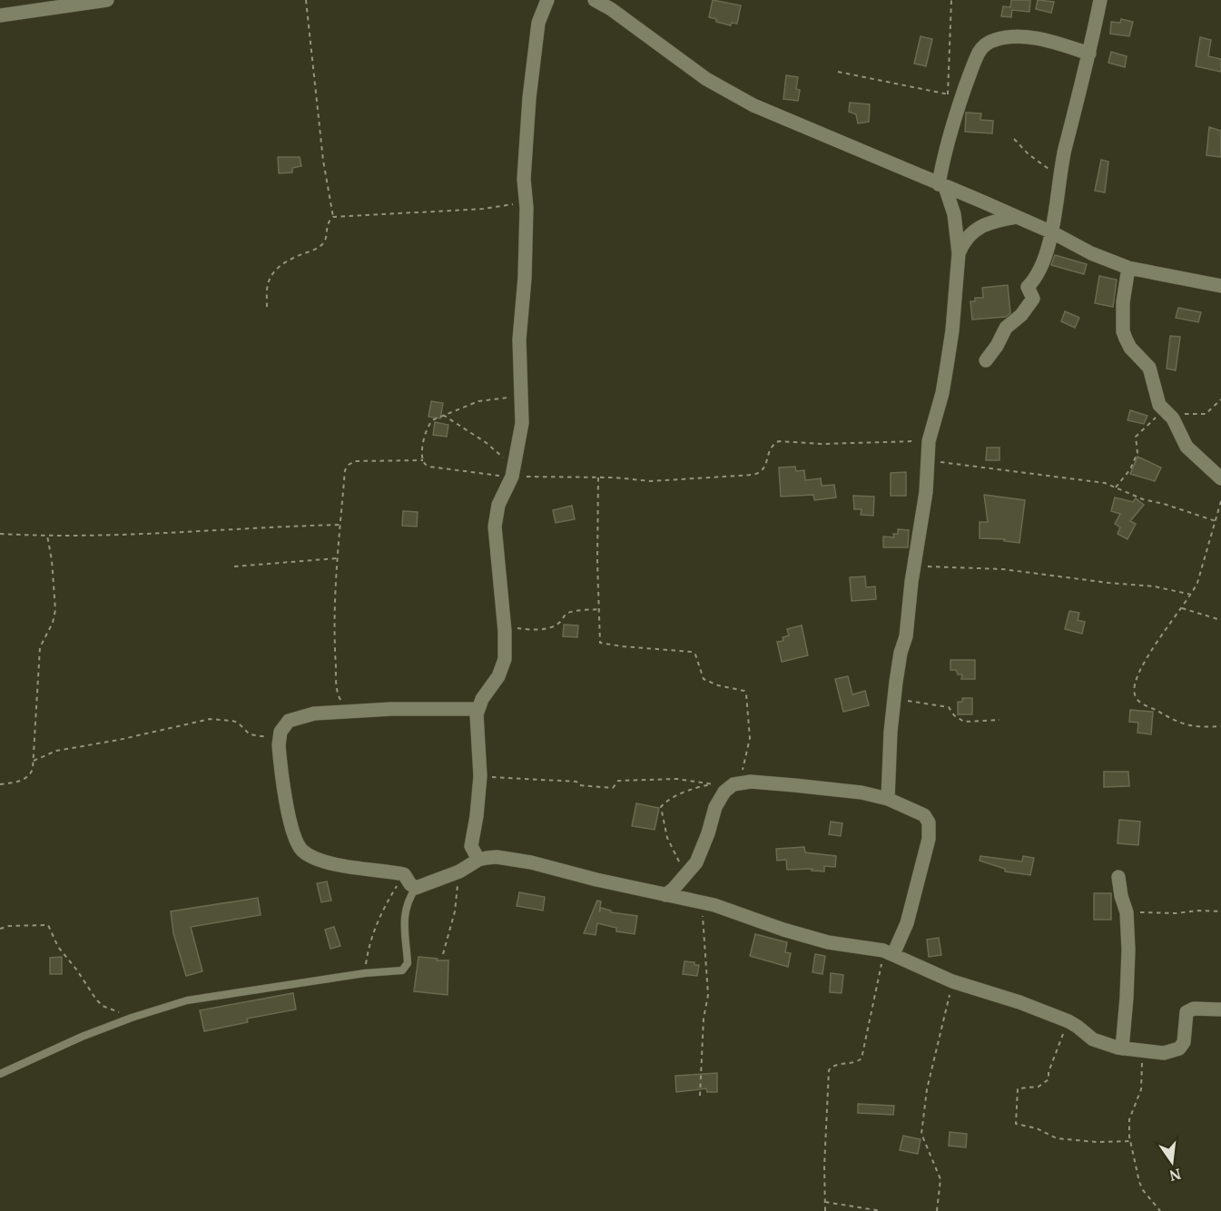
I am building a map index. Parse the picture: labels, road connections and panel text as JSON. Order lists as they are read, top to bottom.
{
  "north": "bottom"
}
